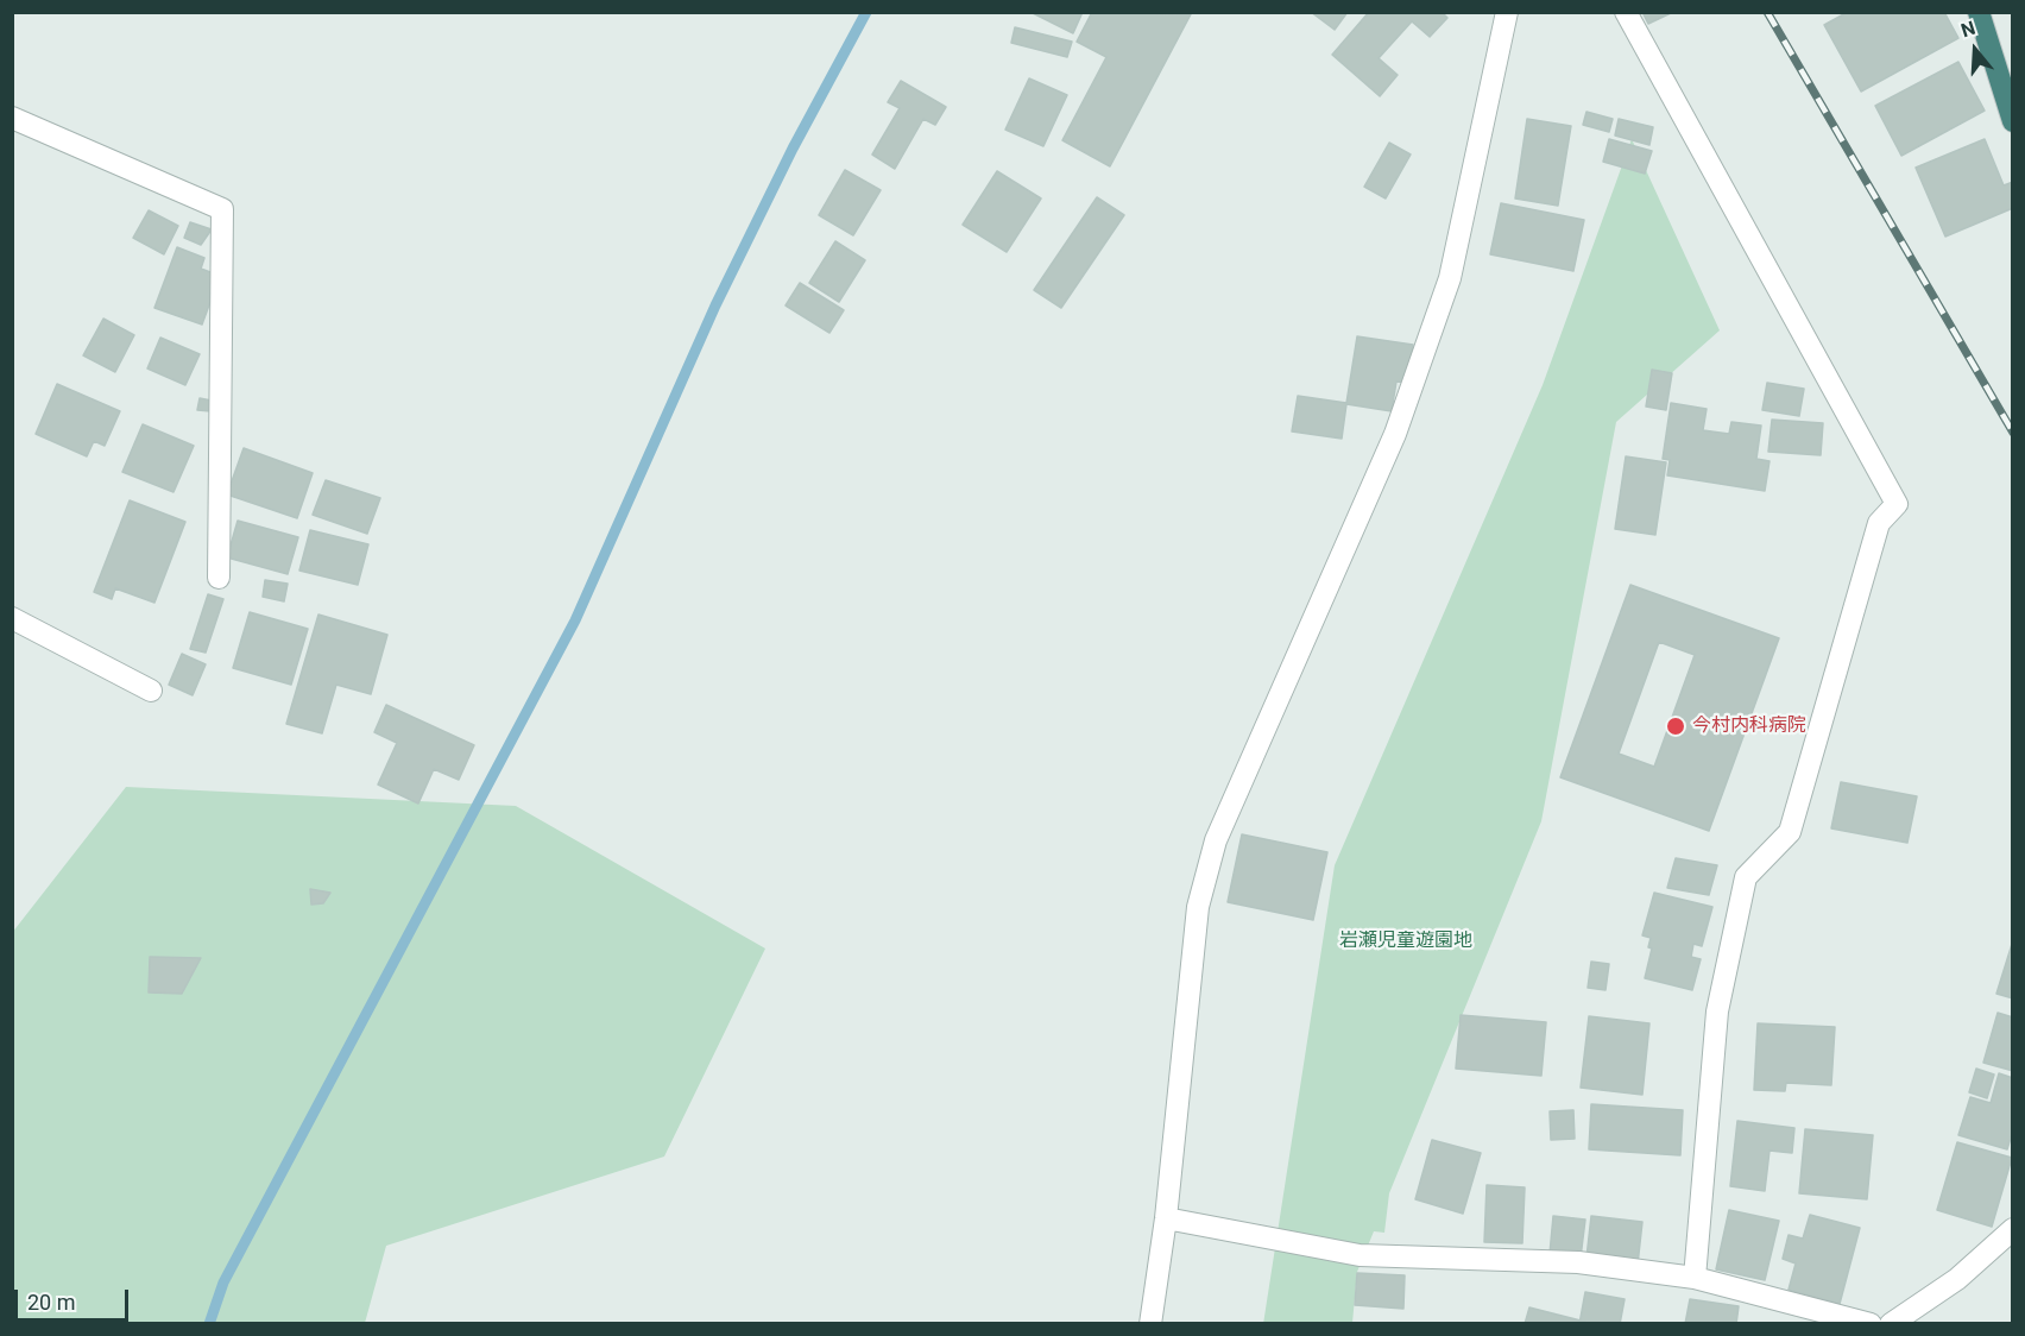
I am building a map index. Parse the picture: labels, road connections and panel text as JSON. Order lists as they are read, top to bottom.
{
  "parks": ["岩瀬児童遊園地"],
  "places": ["今村内科病院"],
  "scale_bar": "20 m",
  "north": "top"
}
